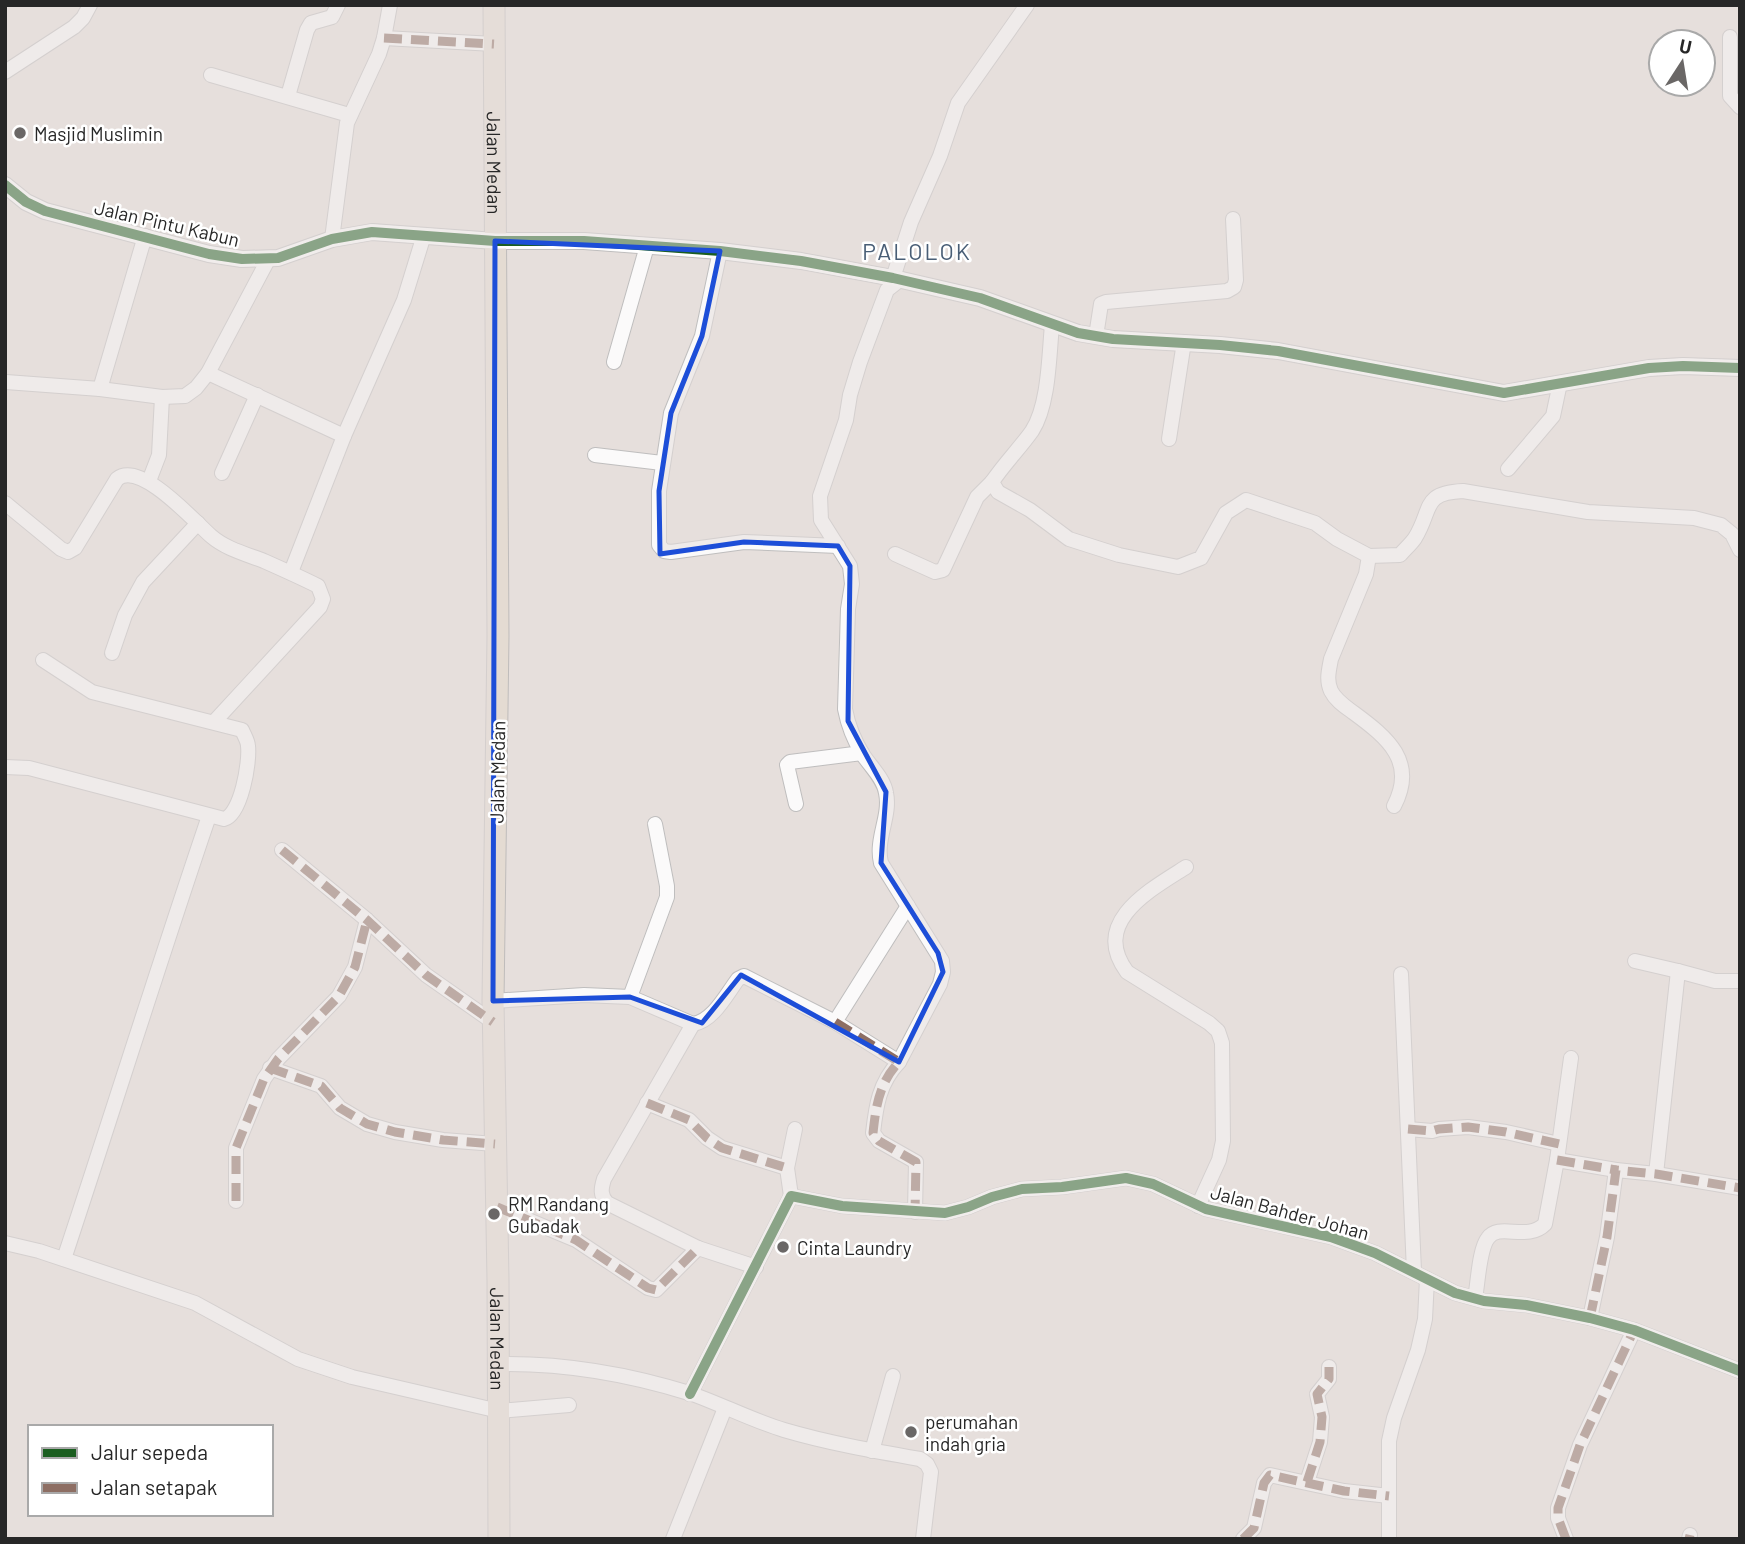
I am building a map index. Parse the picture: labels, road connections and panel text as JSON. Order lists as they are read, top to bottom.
{
  "streets": {
    "main road": ["Jalan Medan"],
    "street": ["Jalan Pintu Kabun", "Jalan Bahder Johan"]
  },
  "crossings": [
    ["Jalan Medan", "Jalan Pintu Kabun"]
  ],
  "districts": ["PALOLOK"],
  "places": [
    "Masjid Muslimin",
    "RM Randang Gubadak",
    "Cinta Laundry",
    "perumahan indah gria"
  ],
  "legend": ["Jalur sepeda", "Jalan setapak"],
  "north": "top"
}
